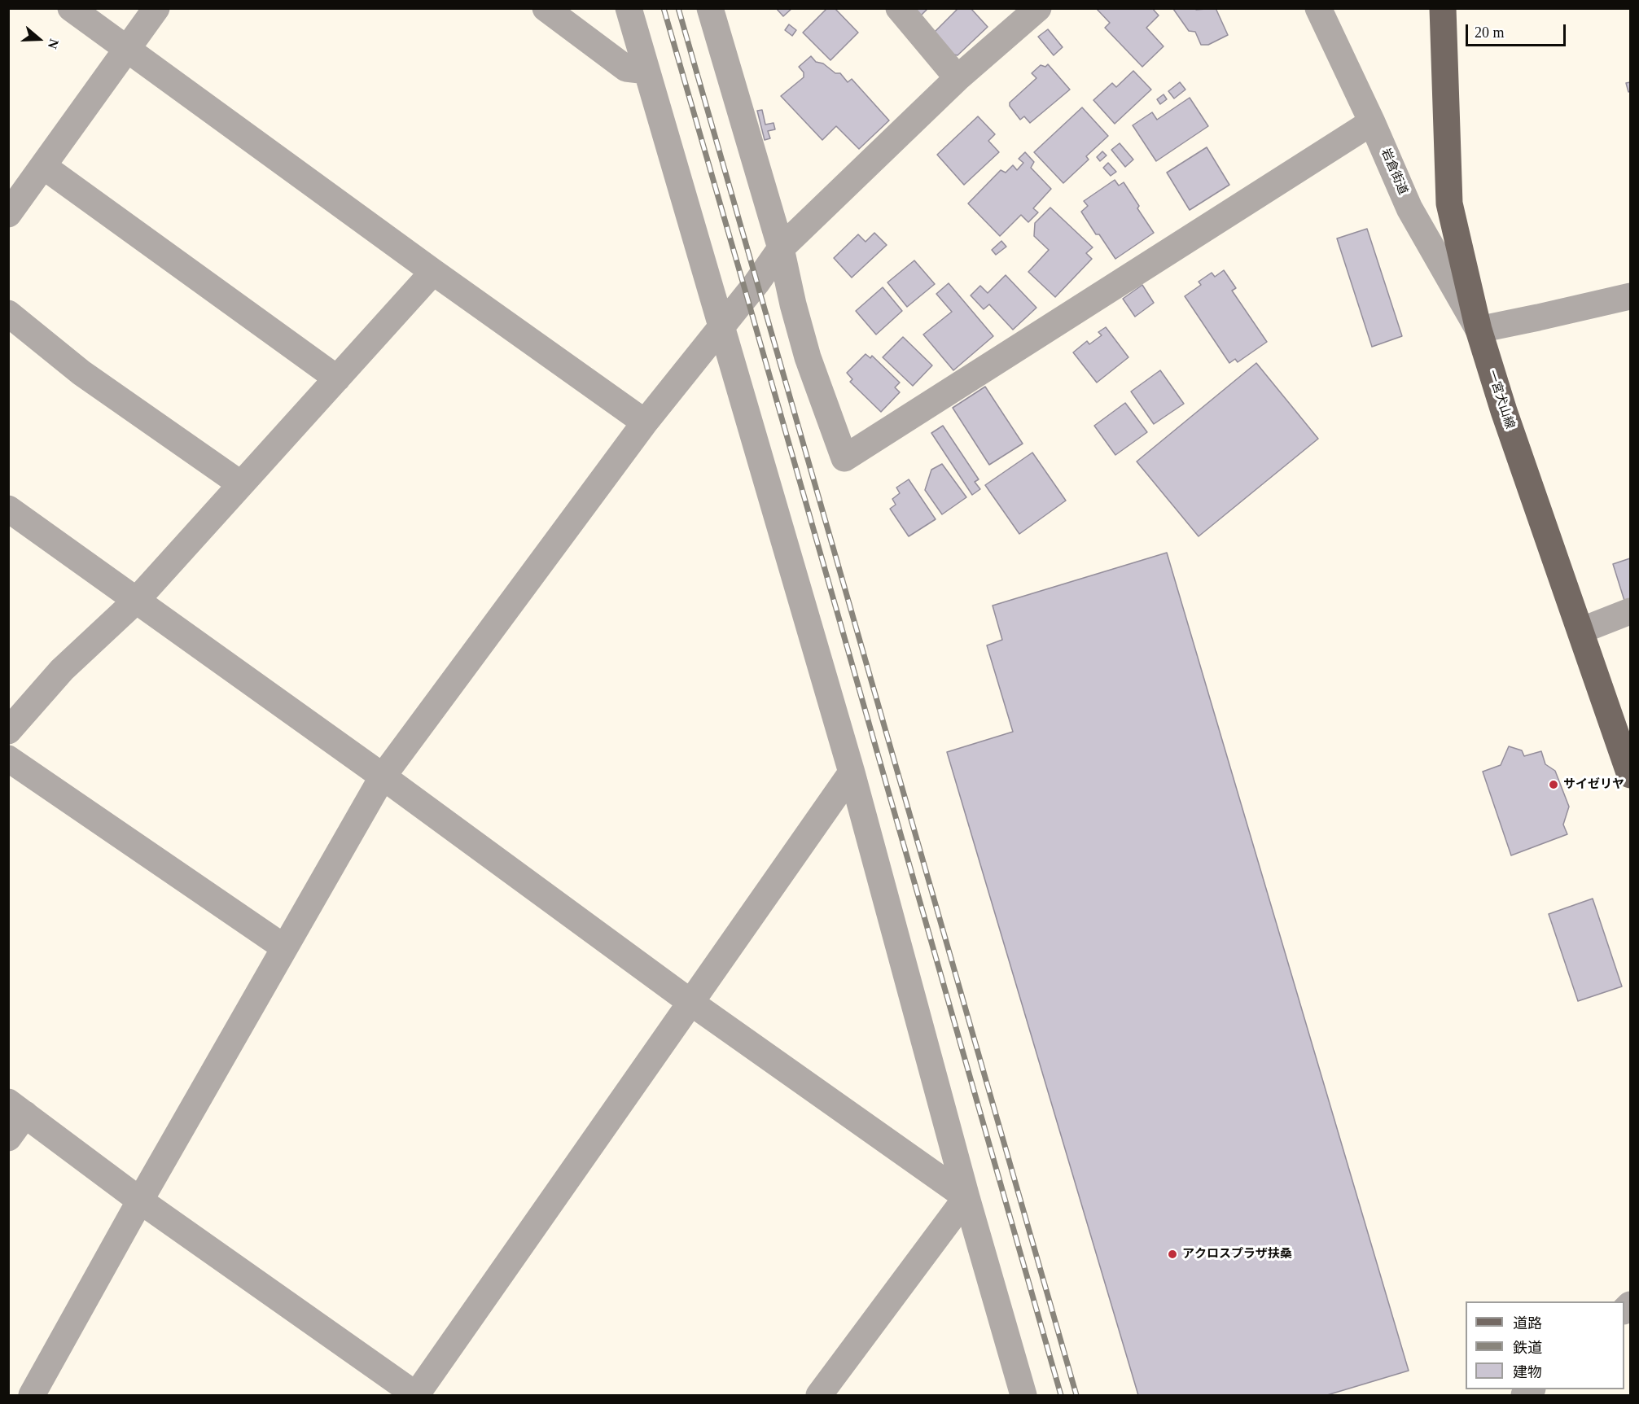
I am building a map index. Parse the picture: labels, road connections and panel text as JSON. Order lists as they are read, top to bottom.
{
  "streets": {
    "main road": ["一宮犬山線"],
    "street": ["岩倉街道"]
  },
  "crossings": [
    ["岩倉街道", "一宮犬山線"]
  ],
  "places": ["サイゼリヤ", "アクロスプラザ扶桑"],
  "legend": ["道路", "鉄道", "建物"],
  "scale_bar": "20 m",
  "north": "right"
}
